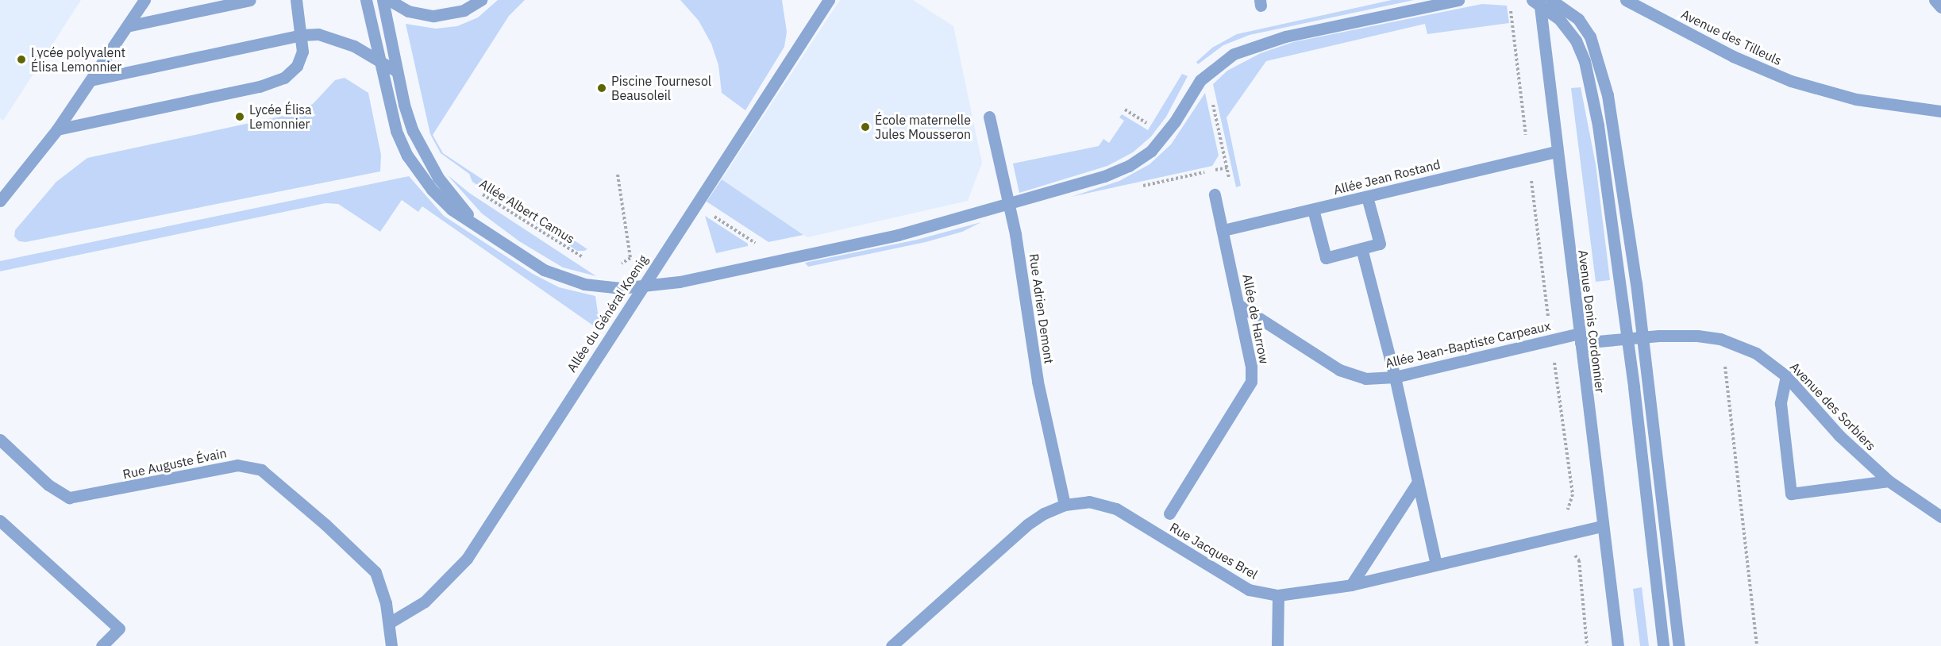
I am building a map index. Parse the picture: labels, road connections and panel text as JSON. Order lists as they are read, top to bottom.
{
  "streets": {
    "street": [
      "Avenue des Tilleuls",
      "Allée Jean Rostand",
      "Rue Adrien Demont",
      "Allée du Général Koenig",
      "Allée de Harrow",
      "Avenue Denis Cordonnier",
      "Allée Jean-Baptiste Carpeaux",
      "Avenue des Sorbiers",
      "Rue Auguste Évain",
      "Rue Jacques Brel"
    ],
    "path": ["Allée Albert Camus"]
  },
  "crossings": [
    ["Allée Jean Rostand", "Allée de Harrow"],
    ["Allée Jean Rostand", "Avenue Denis Cordonnier"],
    ["Rue Adrien Demont", "Rue Jacques Brel"],
    ["Allée du Général Koenig", "Rue Auguste Évain"],
    ["Allée de Harrow", "Allée Jean-Baptiste Carpeaux"],
    ["Avenue Denis Cordonnier", "Allée Jean-Baptiste Carpeaux"],
    ["Avenue Denis Cordonnier", "Avenue des Sorbiers"],
    ["Avenue Denis Cordonnier", "Rue Jacques Brel"],
    ["Allée Jean-Baptiste Carpeaux", "Avenue des Sorbiers"]
  ],
  "places": [
    "Lycée polyvalent Élisa Lemonnier",
    "Piscine Tournesol Beausoleil",
    "Lycée Élisa Lemonnier",
    "École maternelle Jules Mousseron"
  ]
}
